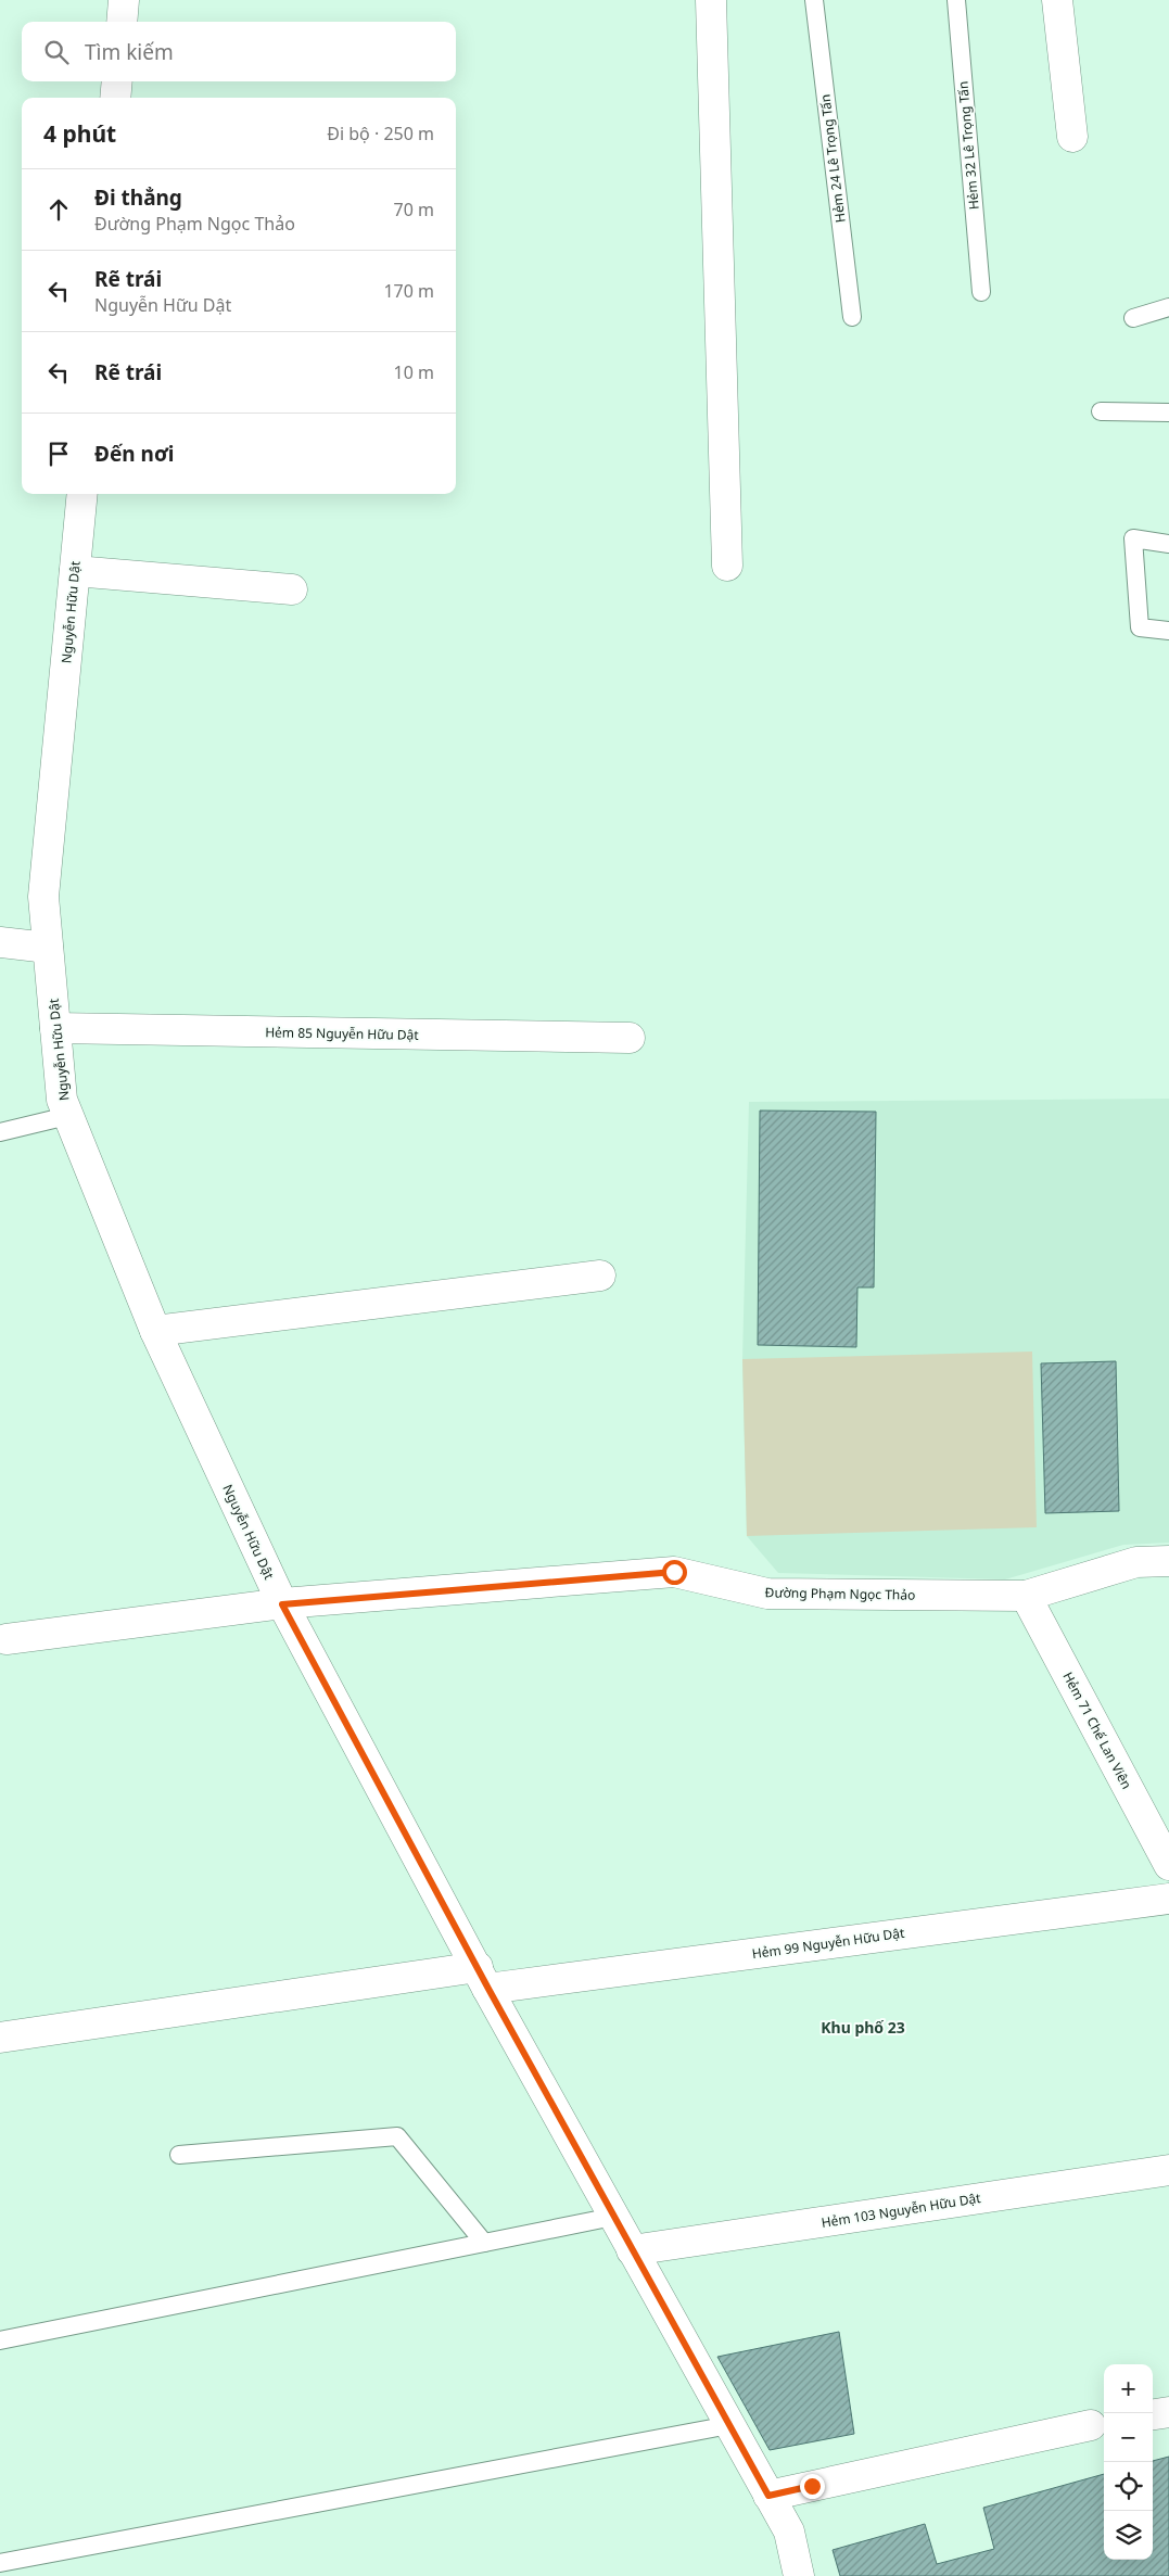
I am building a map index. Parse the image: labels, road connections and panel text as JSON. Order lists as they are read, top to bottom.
{
  "streets": {
    "street": [
      "Nguyễn Hữu Dật",
      "Hẻm 85 Nguyễn Hữu Dật",
      "Đường Phạm Ngọc Thảo",
      "Hẻm 71 Chế Lan Viên",
      "Hẻm 99 Nguyễn Hữu Dật",
      "Hẻm 103 Nguyễn Hữu Dật"
    ],
    "lane": ["Hẻm 32 Lê Trọng Tấn", "Hẻm 24 Lê Trọng Tấn"]
  },
  "crossings": [
    ["Nguyễn Hữu Dật", "Hẻm 85 Nguyễn Hữu Dật"],
    ["Nguyễn Hữu Dật", "Đường Phạm Ngọc Thảo"],
    ["Nguyễn Hữu Dật", "Hẻm 99 Nguyễn Hữu Dật"],
    ["Nguyễn Hữu Dật", "Hẻm 103 Nguyễn Hữu Dật"],
    ["Đường Phạm Ngọc Thảo", "Hẻm 71 Chế Lan Viên"]
  ],
  "districts": ["Khu phố 23"],
  "page": {
    "search": "Tìm kiếm",
    "heading": ["4 phút", "Đi bộ · 250 m"],
    "list": [
      ["Đi thẳng", "Đường Phạm Ngọc Thảo", "70 m"],
      ["Rẽ trái", "Nguyễn Hữu Dật", "170 m"],
      ["Rẽ trái", "10 m"],
      "Đến nơi"
    ],
    "map_buttons": ["+", "−"]
  }
}
